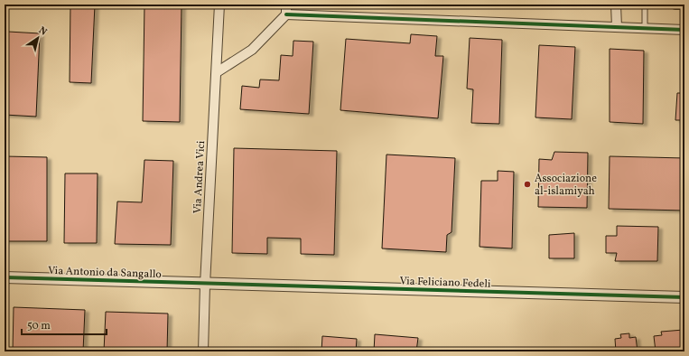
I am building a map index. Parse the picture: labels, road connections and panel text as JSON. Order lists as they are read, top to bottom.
{
  "streets": {
    "street": ["Via Andrea Vici", "Via Antonio da Sangallo", "Via Feliciano Fedeli"]
  },
  "crossings": [
    ["Via Andrea Vici", "Via Antonio da Sangallo"],
    ["Via Andrea Vici", "Via Feliciano Fedeli"],
    ["Via Antonio da Sangallo", "Via Feliciano Fedeli"]
  ],
  "places": ["Associazione al-islamiyah"],
  "scale_bar": "50 m",
  "north": "top right"
}
